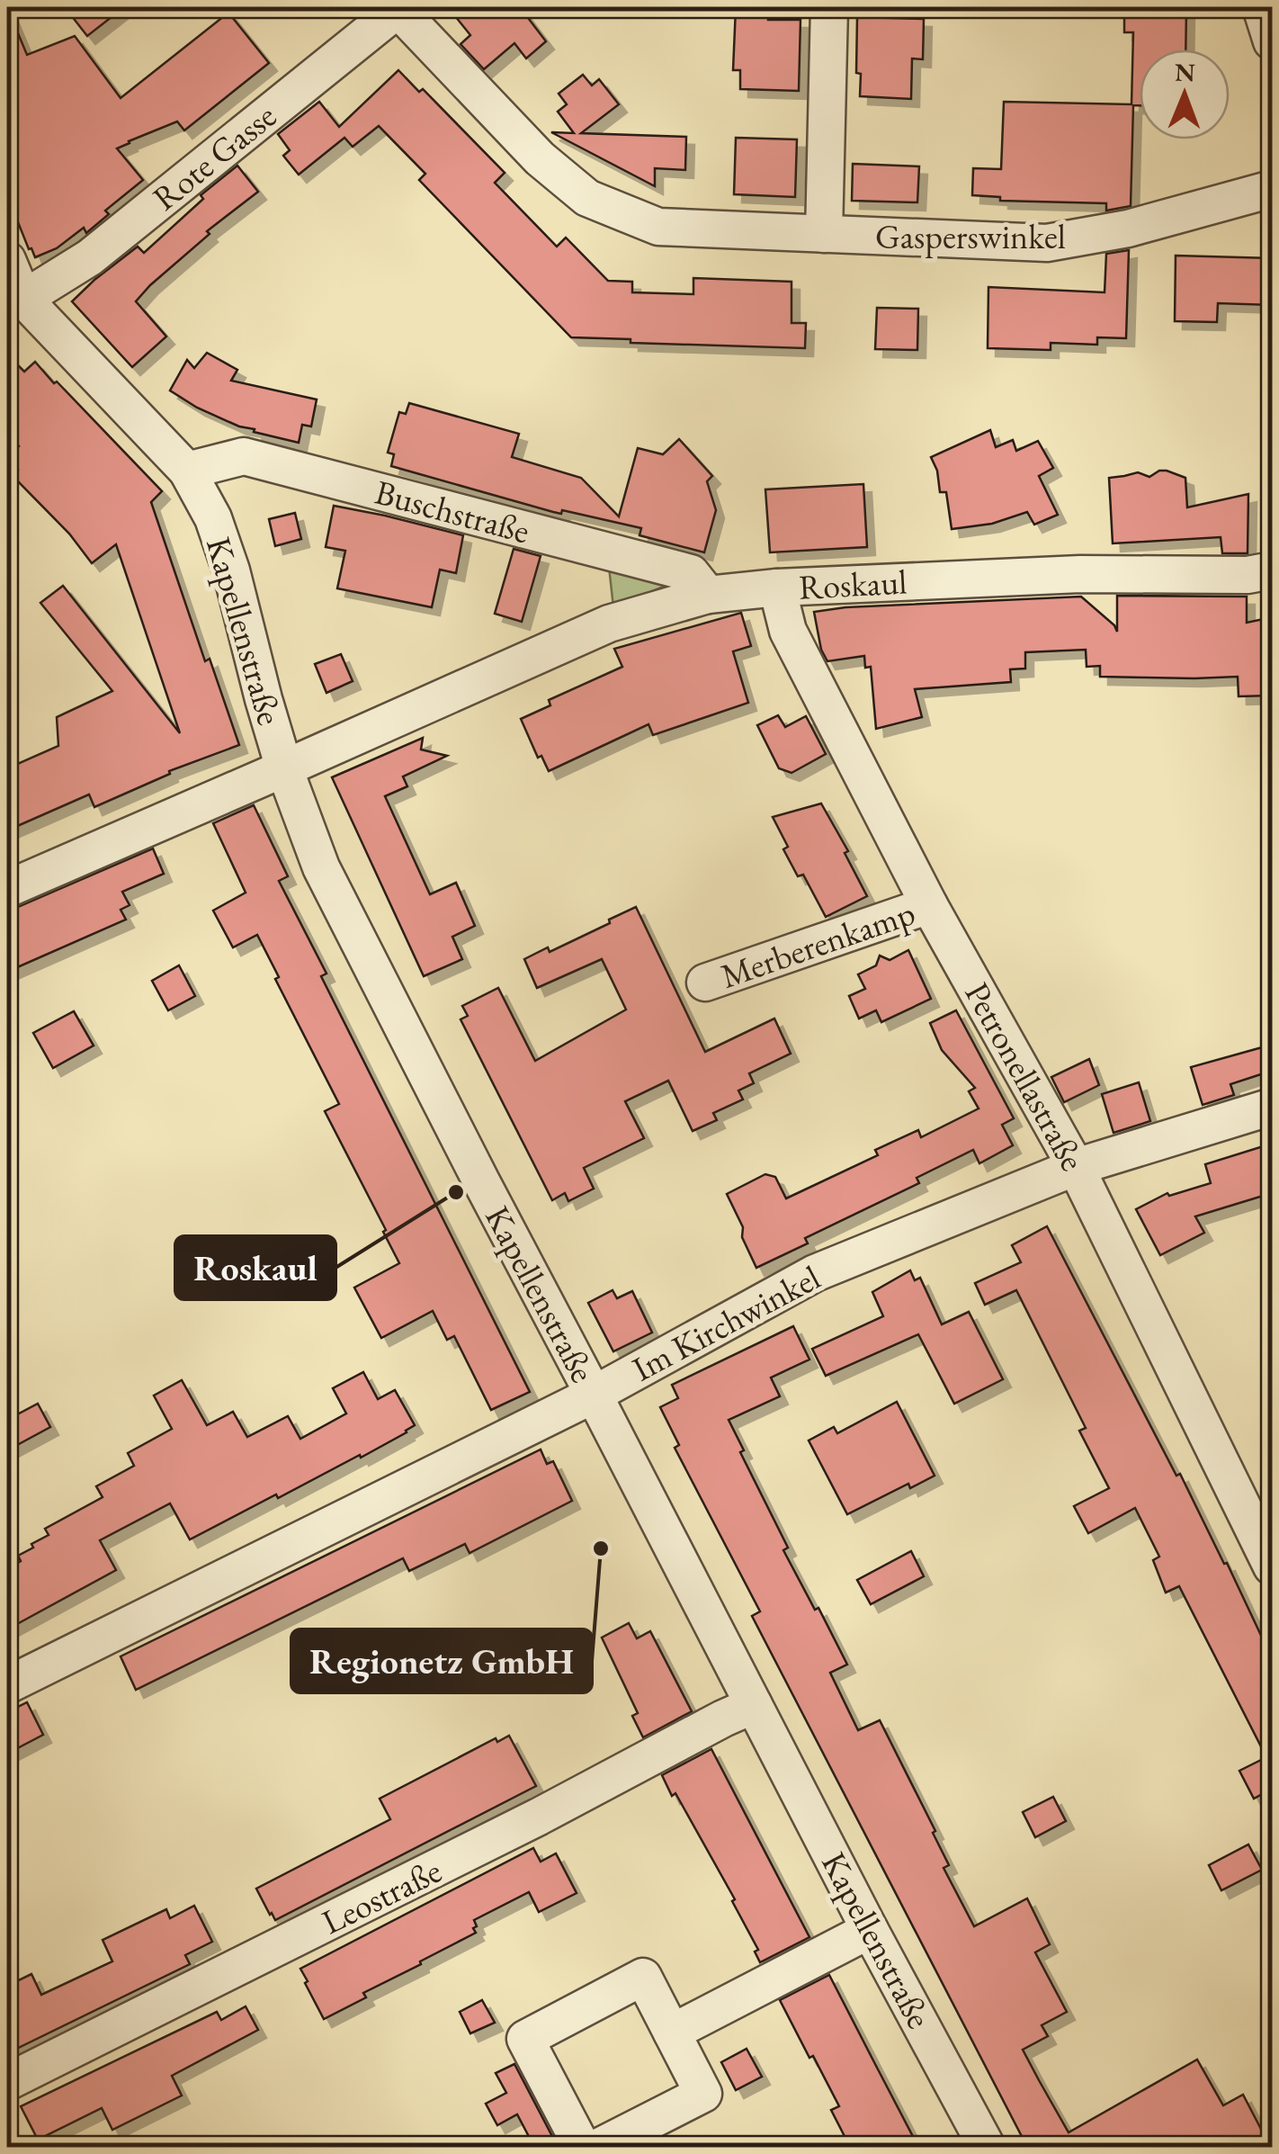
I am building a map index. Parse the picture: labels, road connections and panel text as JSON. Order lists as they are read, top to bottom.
{
  "streets": {
    "street": [
      "Rote Gasse",
      "Gasperswinkel",
      "Buschstraße",
      "Roskaul",
      "Kapellenstraße",
      "Merberenkamp",
      "Petronellastraße",
      "Im Kirchwinkel",
      "Leostraße"
    ]
  },
  "crossings": [
    ["Rote Gasse", "Gasperswinkel"],
    ["Rote Gasse", "Kapellenstraße"],
    ["Buschstraße", "Roskaul"],
    ["Buschstraße", "Kapellenstraße"],
    ["Roskaul", "Kapellenstraße"],
    ["Roskaul", "Petronellastraße"],
    ["Kapellenstraße", "Im Kirchwinkel"],
    ["Kapellenstraße", "Leostraße"],
    ["Merberenkamp", "Petronellastraße"],
    ["Petronellastraße", "Im Kirchwinkel"]
  ],
  "places": ["Roskaul", "Regionetz GmbH"],
  "north": "top"
}
